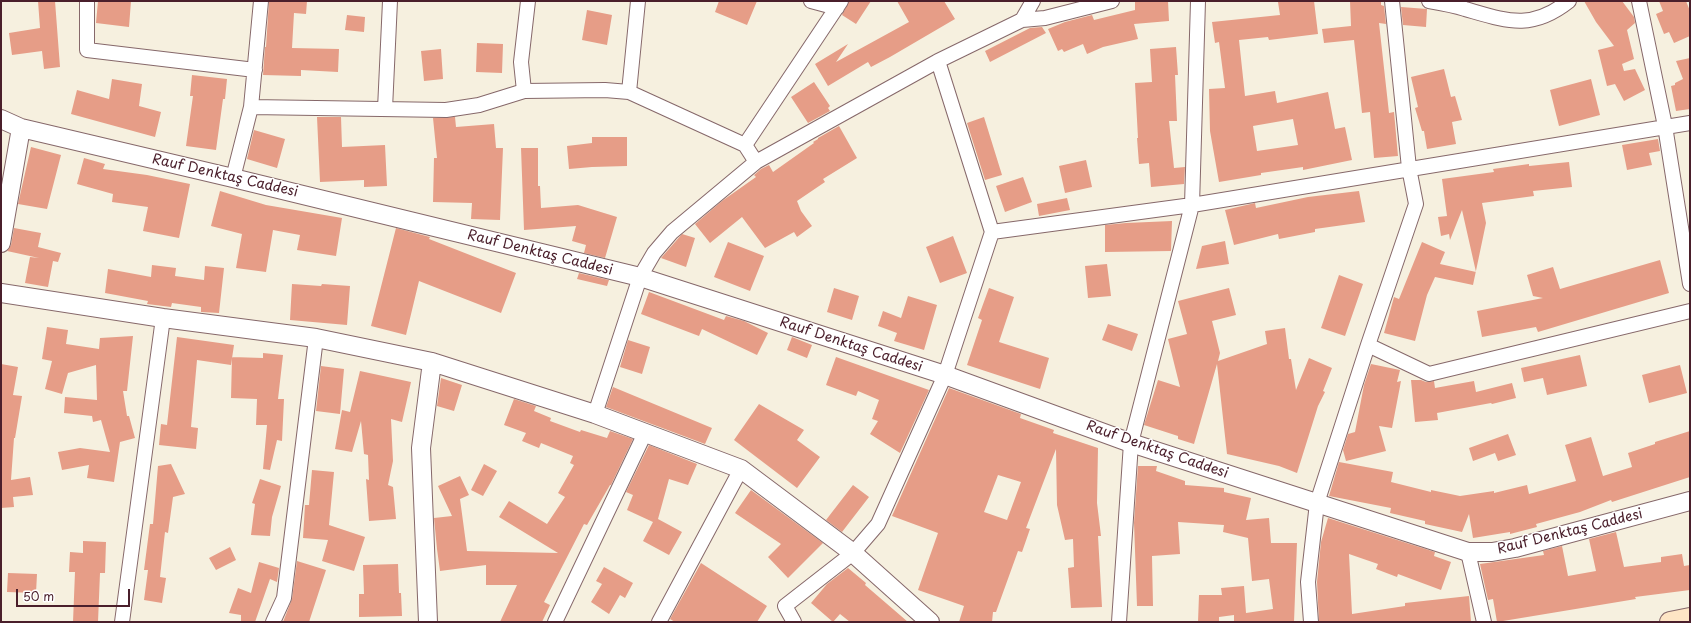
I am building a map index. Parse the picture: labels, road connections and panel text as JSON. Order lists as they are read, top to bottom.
{
  "streets": {
    "street": ["Rauf Denktaş Caddesi"]
  },
  "scale_bar": "50 m"
}
